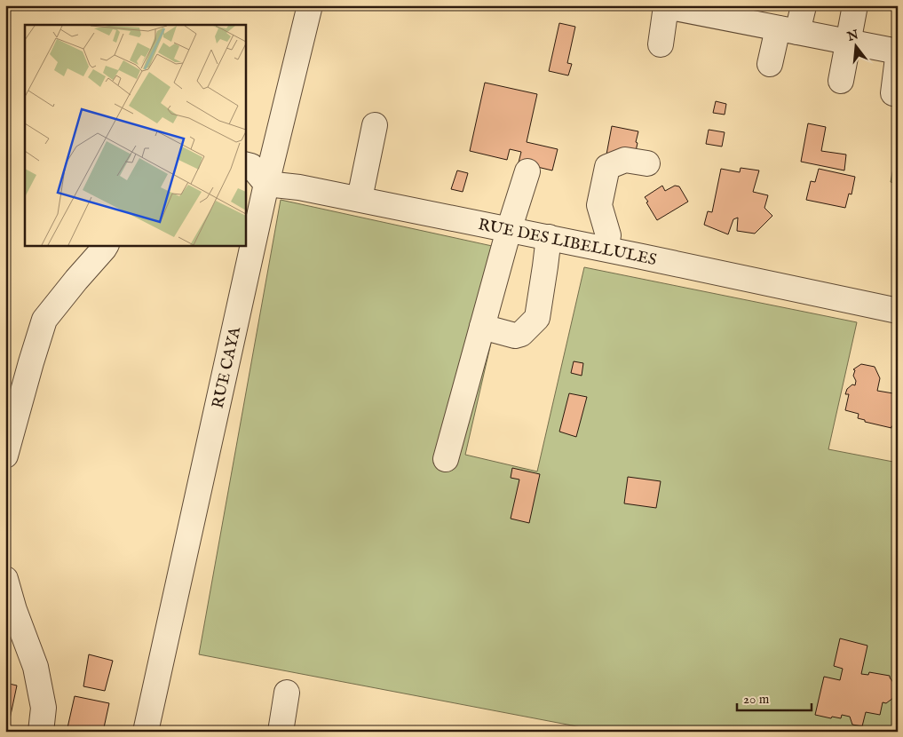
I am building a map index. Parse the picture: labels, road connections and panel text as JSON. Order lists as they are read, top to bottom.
{
  "streets": {
    "street": ["RUE DES LIBELLULES", "RUE CAYA"]
  },
  "crossings": [
    ["RUE DES LIBELLULES", "RUE CAYA"]
  ],
  "scale_bar": "20 m",
  "north": "top"
}
